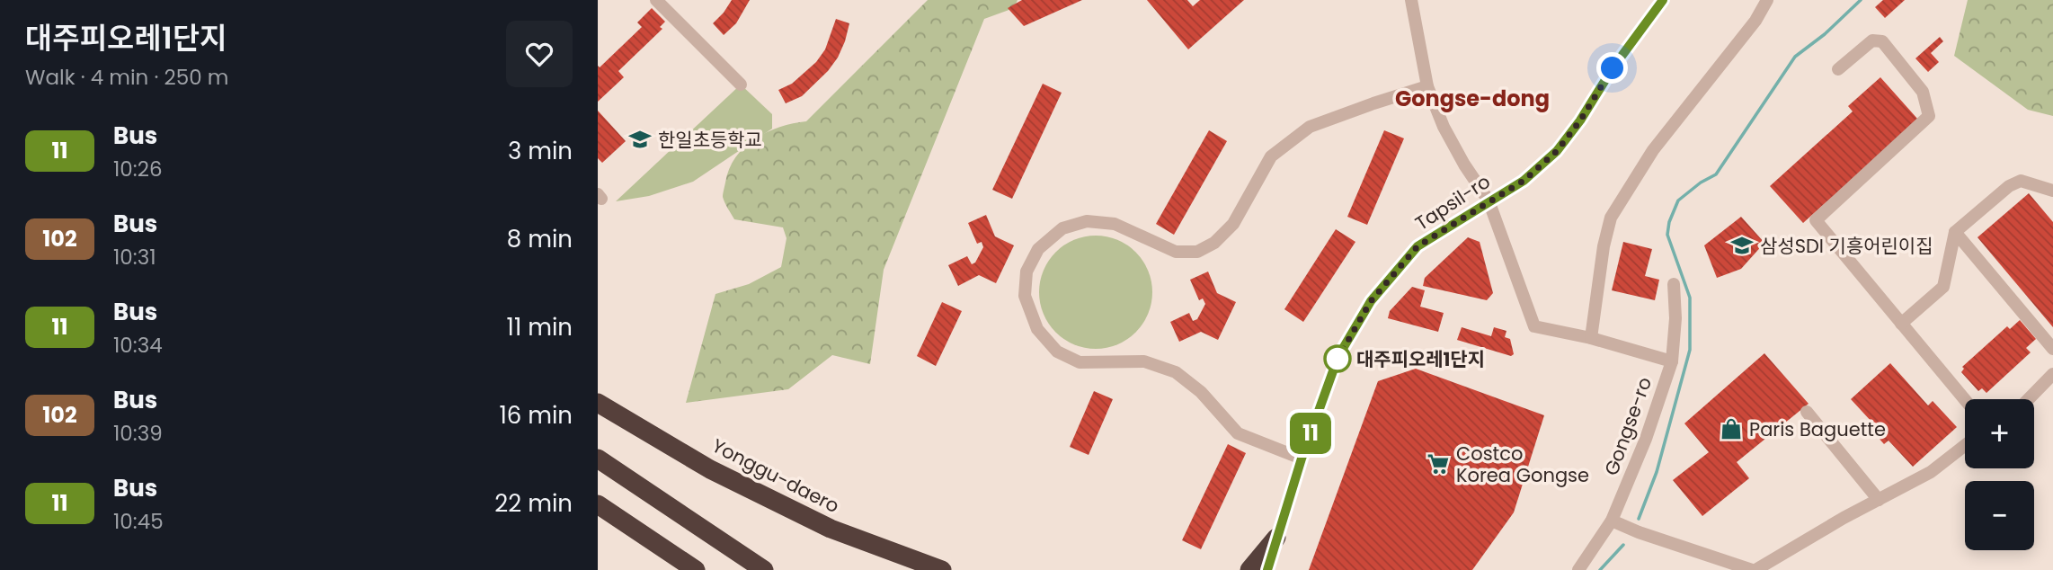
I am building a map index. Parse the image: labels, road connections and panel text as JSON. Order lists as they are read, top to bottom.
{
  "streets": {
    "highway": ["Yonggu-daero"],
    "street": ["Tapsil-ro", "Gongse-ro"]
  },
  "districts": ["Gongse-dong"],
  "places": {
    "school or university": ["한일초등학교", "삼성SDI 기흥어린이집"],
    "other": ["대주피오레1단지"],
    "shop": ["Paris Baguette"],
    "supermarket": ["Costco Korea Gongse"]
  },
  "lines": ["bus line 11"],
  "page": {
    "heading": ["대주피오레1단지", "Walk · 4 min · 250 m"],
    "on_map": "11",
    "list": [
      {
        "mark": "11",
        "name": "Bus",
        "note": "10:26",
        "value": "3 min"
      },
      {
        "mark": "102",
        "name": "Bus",
        "note": "10:31",
        "value": "8 min"
      },
      {
        "mark": "11",
        "name": "Bus",
        "note": "10:34",
        "value": "11 min"
      },
      {
        "mark": "102",
        "name": "Bus",
        "note": "10:39",
        "value": "16 min"
      },
      {
        "mark": "11",
        "name": "Bus",
        "note": "10:45",
        "value": "22 min"
      }
    ],
    "map_buttons": ["+", "−"]
  }
}
